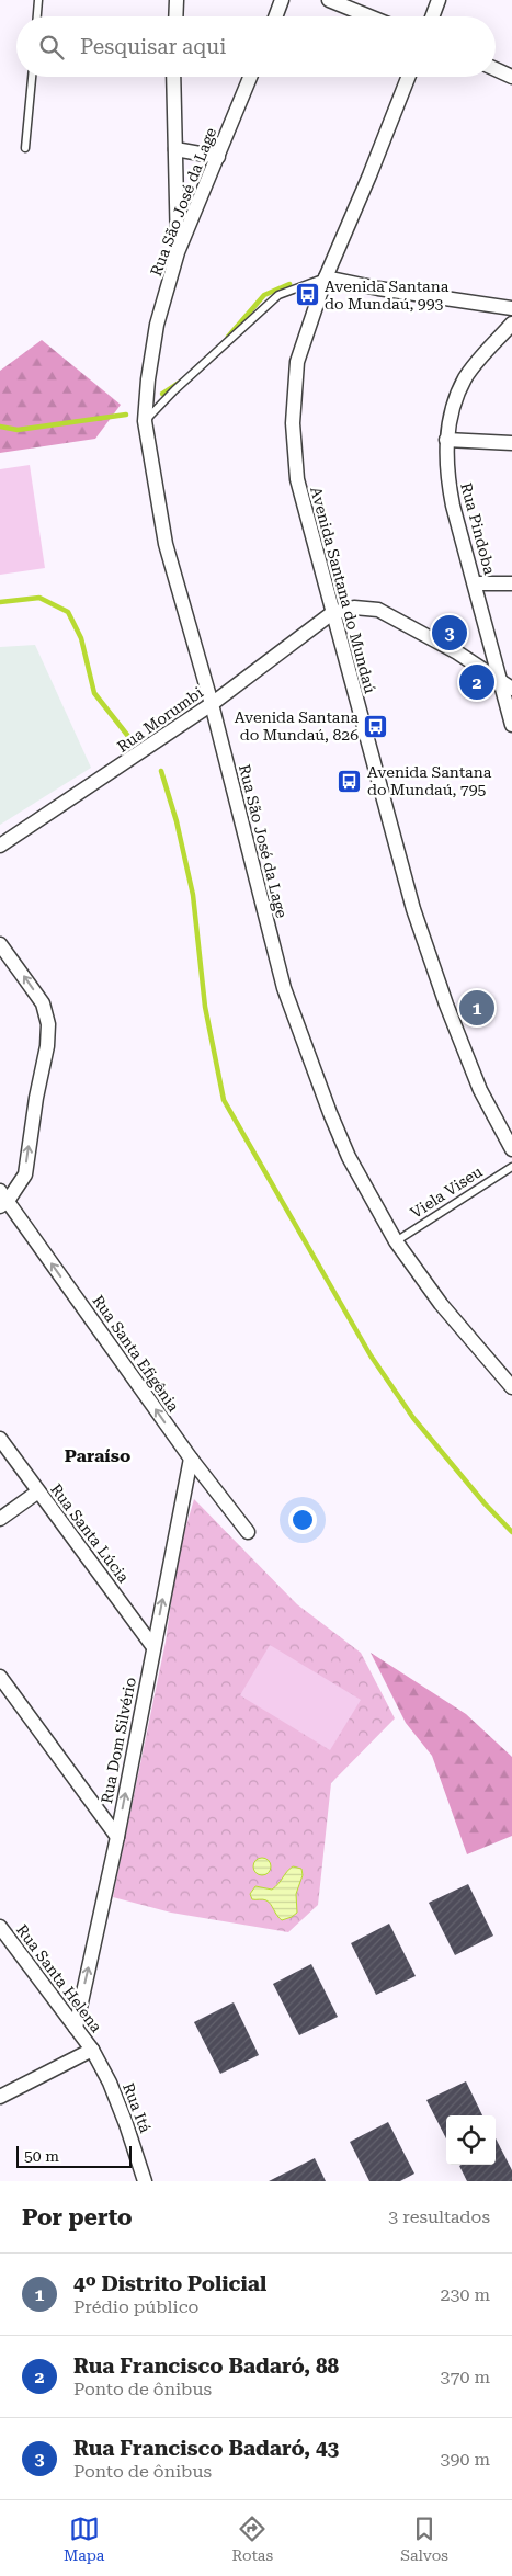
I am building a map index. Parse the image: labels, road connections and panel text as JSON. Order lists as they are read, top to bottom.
{
  "streets": {
    "street": [
      "Rua São José da Lage",
      "Rua Pindoba",
      "Avenida Santana do Mundaú",
      "Rua Morumbi",
      "Rua Santa Efigênia",
      "Rua Santa Lúcia",
      "Rua Dom Silvério",
      "Rua Santa Helena",
      "Rua Itá"
    ],
    "lane": ["Viela Viseu"]
  },
  "crossings": [
    ["Rua São José da Lage", "Rua Morumbi"],
    ["Rua São José da Lage", "Viela Viseu"],
    ["Avenida Santana do Mundaú", "Rua Morumbi"],
    ["Rua Santa Efigênia", "Rua Dom Silvério"],
    ["Rua Santa Lúcia", "Rua Dom Silvério"],
    ["Rua Dom Silvério", "Rua Santa Helena"],
    ["Rua Santa Helena", "Rua Itá"]
  ],
  "one_way": ["Rua Santa Efigênia", "Rua Dom Silvério"],
  "districts": ["Paraíso"],
  "places": {
    "bus stop": ["Avenida Santana do Mundaú, 993", "Avenida Santana do Mundaú, 826", "Avenida Santana do Mundaú, 795"]
  },
  "scale_bar": "50 m",
  "page": {
    "search": "Pesquisar aqui",
    "pins": ["3", "2", "1"],
    "scale": "50 m",
    "heading": ["Por perto", "3 resultados"],
    "list": [
      {
        "mark": "1",
        "name": "4º Distrito Policial",
        "note": "Prédio público",
        "value": "230 m"
      },
      {
        "mark": "2",
        "name": "Rua Francisco Badaró, 88",
        "note": "Ponto de ônibus",
        "value": "370 m"
      },
      {
        "mark": "3",
        "name": "Rua Francisco Badaró, 43",
        "note": "Ponto de ônibus",
        "value": "390 m"
      }
    ],
    "nav": ["Mapa", "Rotas", "Salvos"]
  }
}
